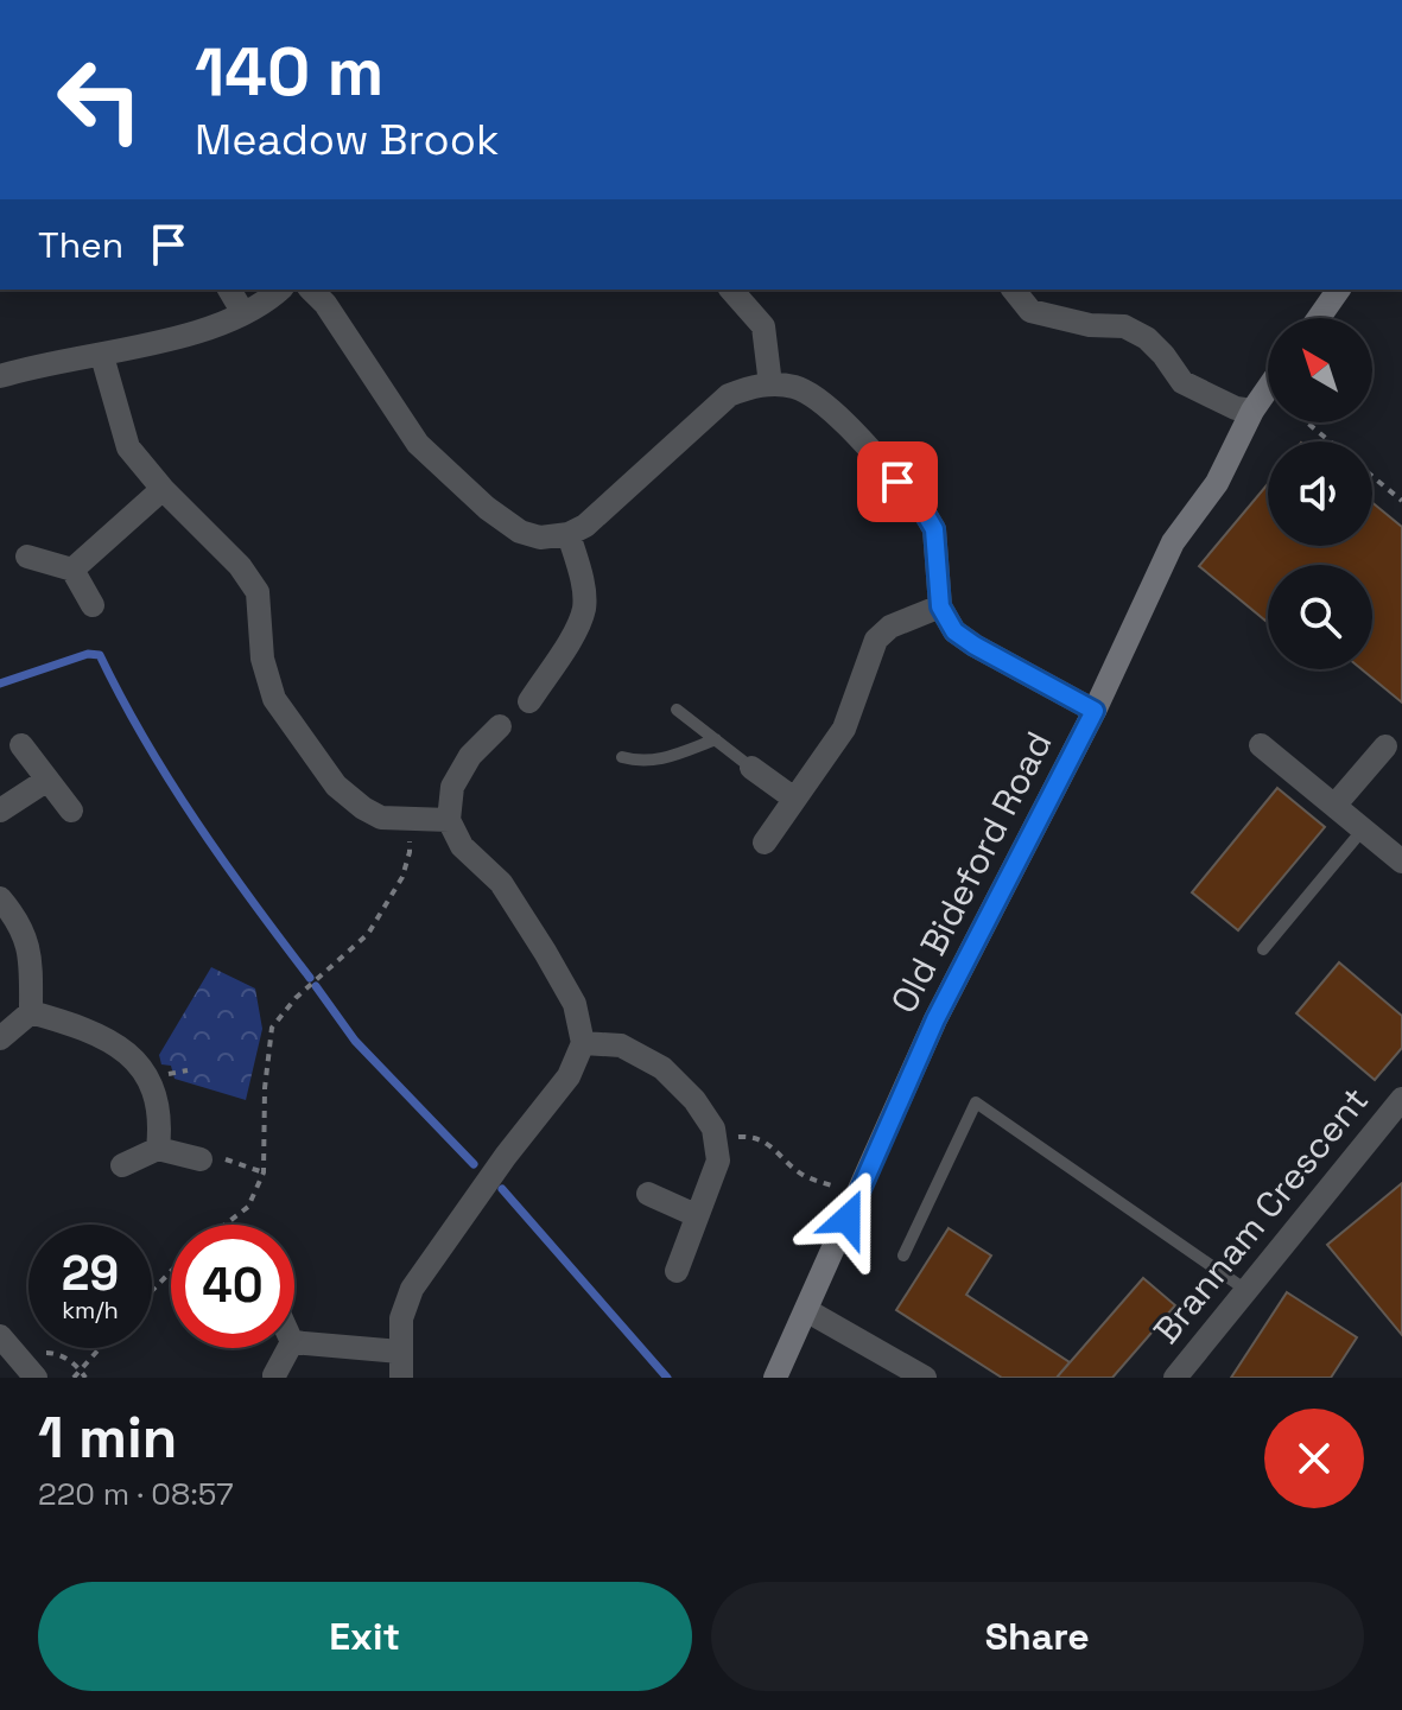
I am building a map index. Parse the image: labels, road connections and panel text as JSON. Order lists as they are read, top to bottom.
{
  "streets": {
    "street": ["Old Bideford Road", "Brannam Crescent"]
  },
  "north": "top left",
  "page": {
    "turn": ["140 m", "Meadow Brook"],
    "then": "Then",
    "speed": "29 km/h",
    "limit": "40",
    "heading": ["1 min", "220 m · 08:57"],
    "buttons": ["Exit", "Share"]
  }
}
